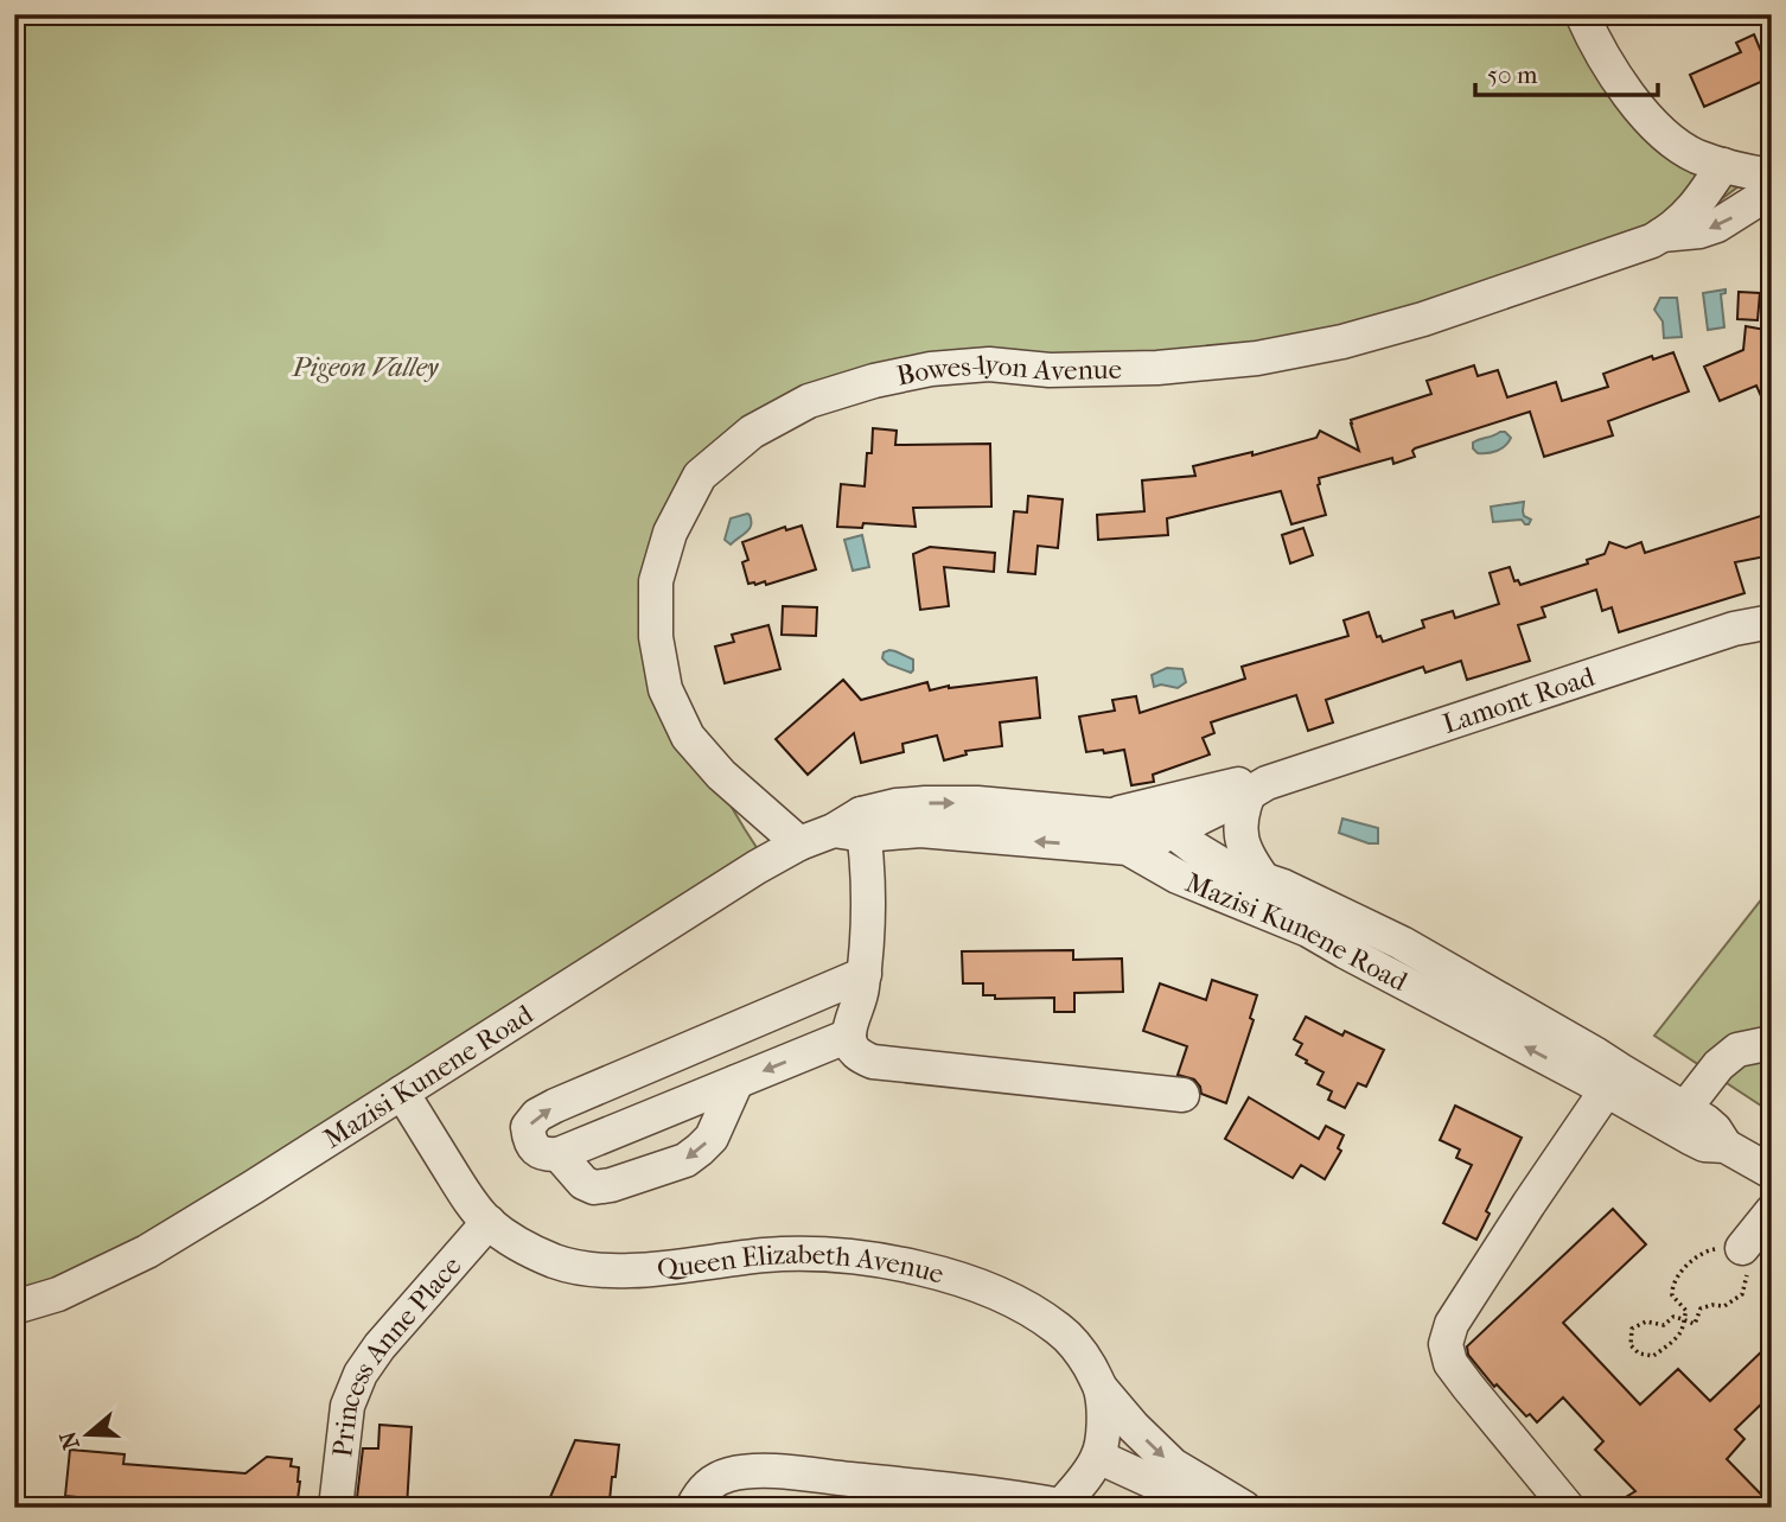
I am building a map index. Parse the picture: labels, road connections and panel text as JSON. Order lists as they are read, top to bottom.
{
  "streets": {
    "street": [
      "Bowes-lyon Avenue",
      "Lamont Road",
      "Mazisi Kunene Road",
      "Queen Elizabeth Avenue",
      "Princess Anne Place"
    ]
  },
  "crossings": [
    ["Bowes-lyon Avenue", "Mazisi Kunene Road"],
    ["Lamont Road", "Mazisi Kunene Road"],
    ["Mazisi Kunene Road", "Queen Elizabeth Avenue"],
    ["Queen Elizabeth Avenue", "Princess Anne Place"]
  ],
  "parks": ["Pigeon Valley"],
  "scale_bar": "50 m",
  "north": "left"
}
